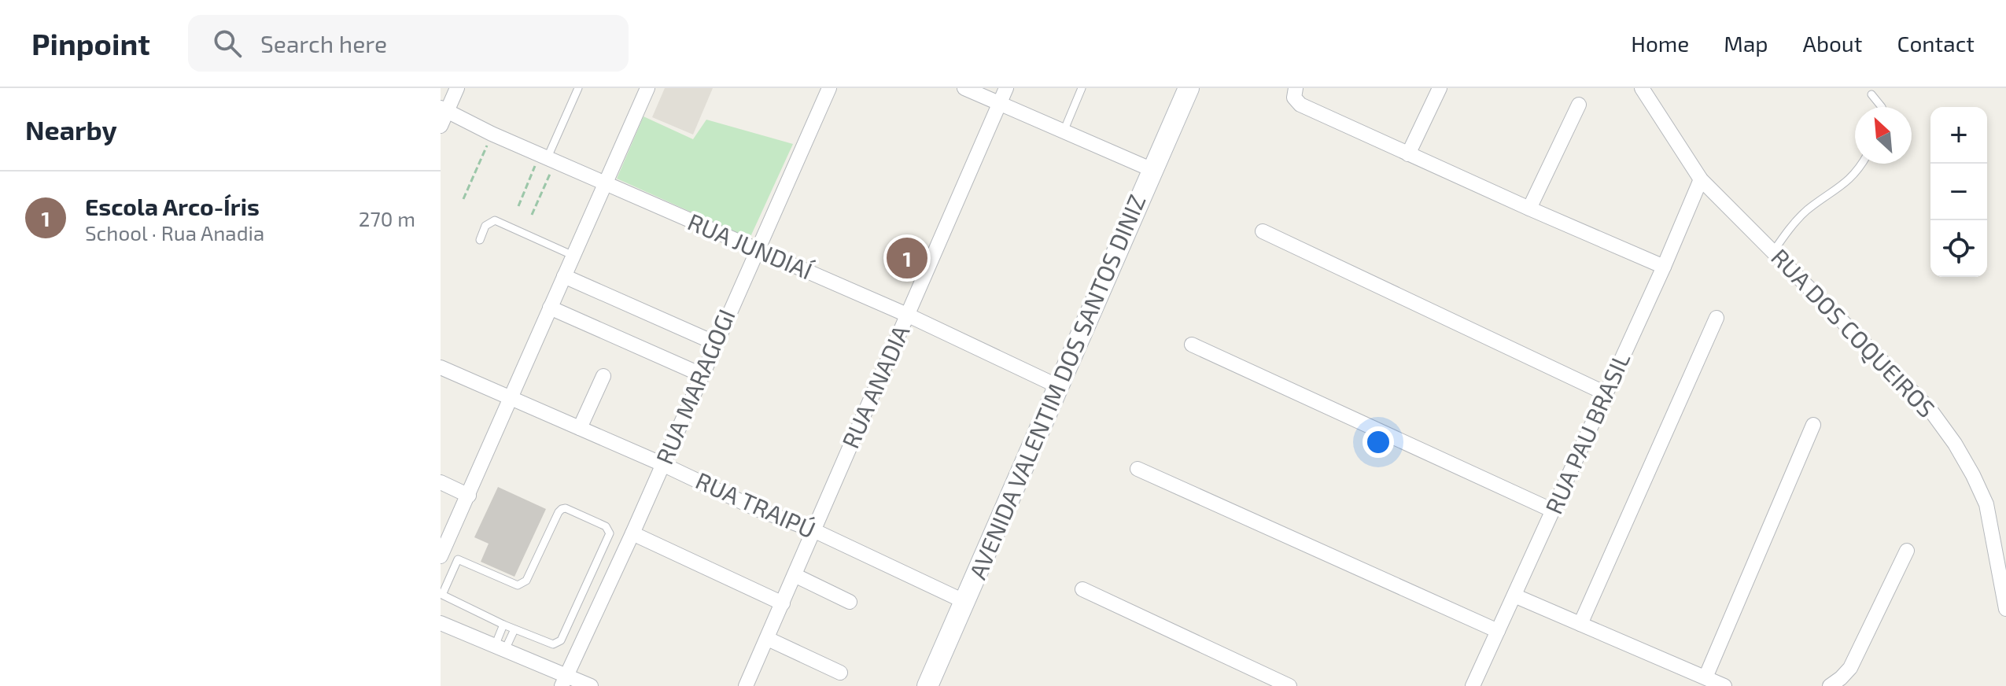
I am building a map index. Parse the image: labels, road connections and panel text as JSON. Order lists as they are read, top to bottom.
{
  "streets": {
    "street": [
      "RUA JUNDIAÍ",
      "RUA DOS COQUEIROS",
      "RUA MARAGOGI",
      "RUA ANADIA",
      "AVENIDA VALENTIM DOS SANTOS DINIZ",
      "RUA PAU BRASIL",
      "RUA TRAIPÚ"
    ]
  },
  "crossings": [
    ["RUA JUNDIAÍ", "RUA MARAGOGI"],
    ["RUA JUNDIAÍ", "RUA ANADIA"],
    ["RUA JUNDIAÍ", "AVENIDA VALENTIM DOS SANTOS DINIZ"],
    ["RUA DOS COQUEIROS", "RUA PAU BRASIL"],
    ["RUA MARAGOGI", "RUA TRAIPÚ"],
    ["RUA ANADIA", "RUA TRAIPÚ"],
    ["AVENIDA VALENTIM DOS SANTOS DINIZ", "RUA TRAIPÚ"]
  ],
  "north": "top left",
  "page": {
    "header": "Pinpoint",
    "search": "Search here",
    "nav": [
      "Home",
      "Map",
      "About",
      "Contact"
    ],
    "heading": "Nearby",
    "map_buttons": ["+", "−"],
    "list": [
      {
        "mark": "1",
        "name": "Escola Arco-Íris",
        "note": "School · Rua Anadia",
        "value": "270 m"
      }
    ],
    "pins": "1"
  }
}
